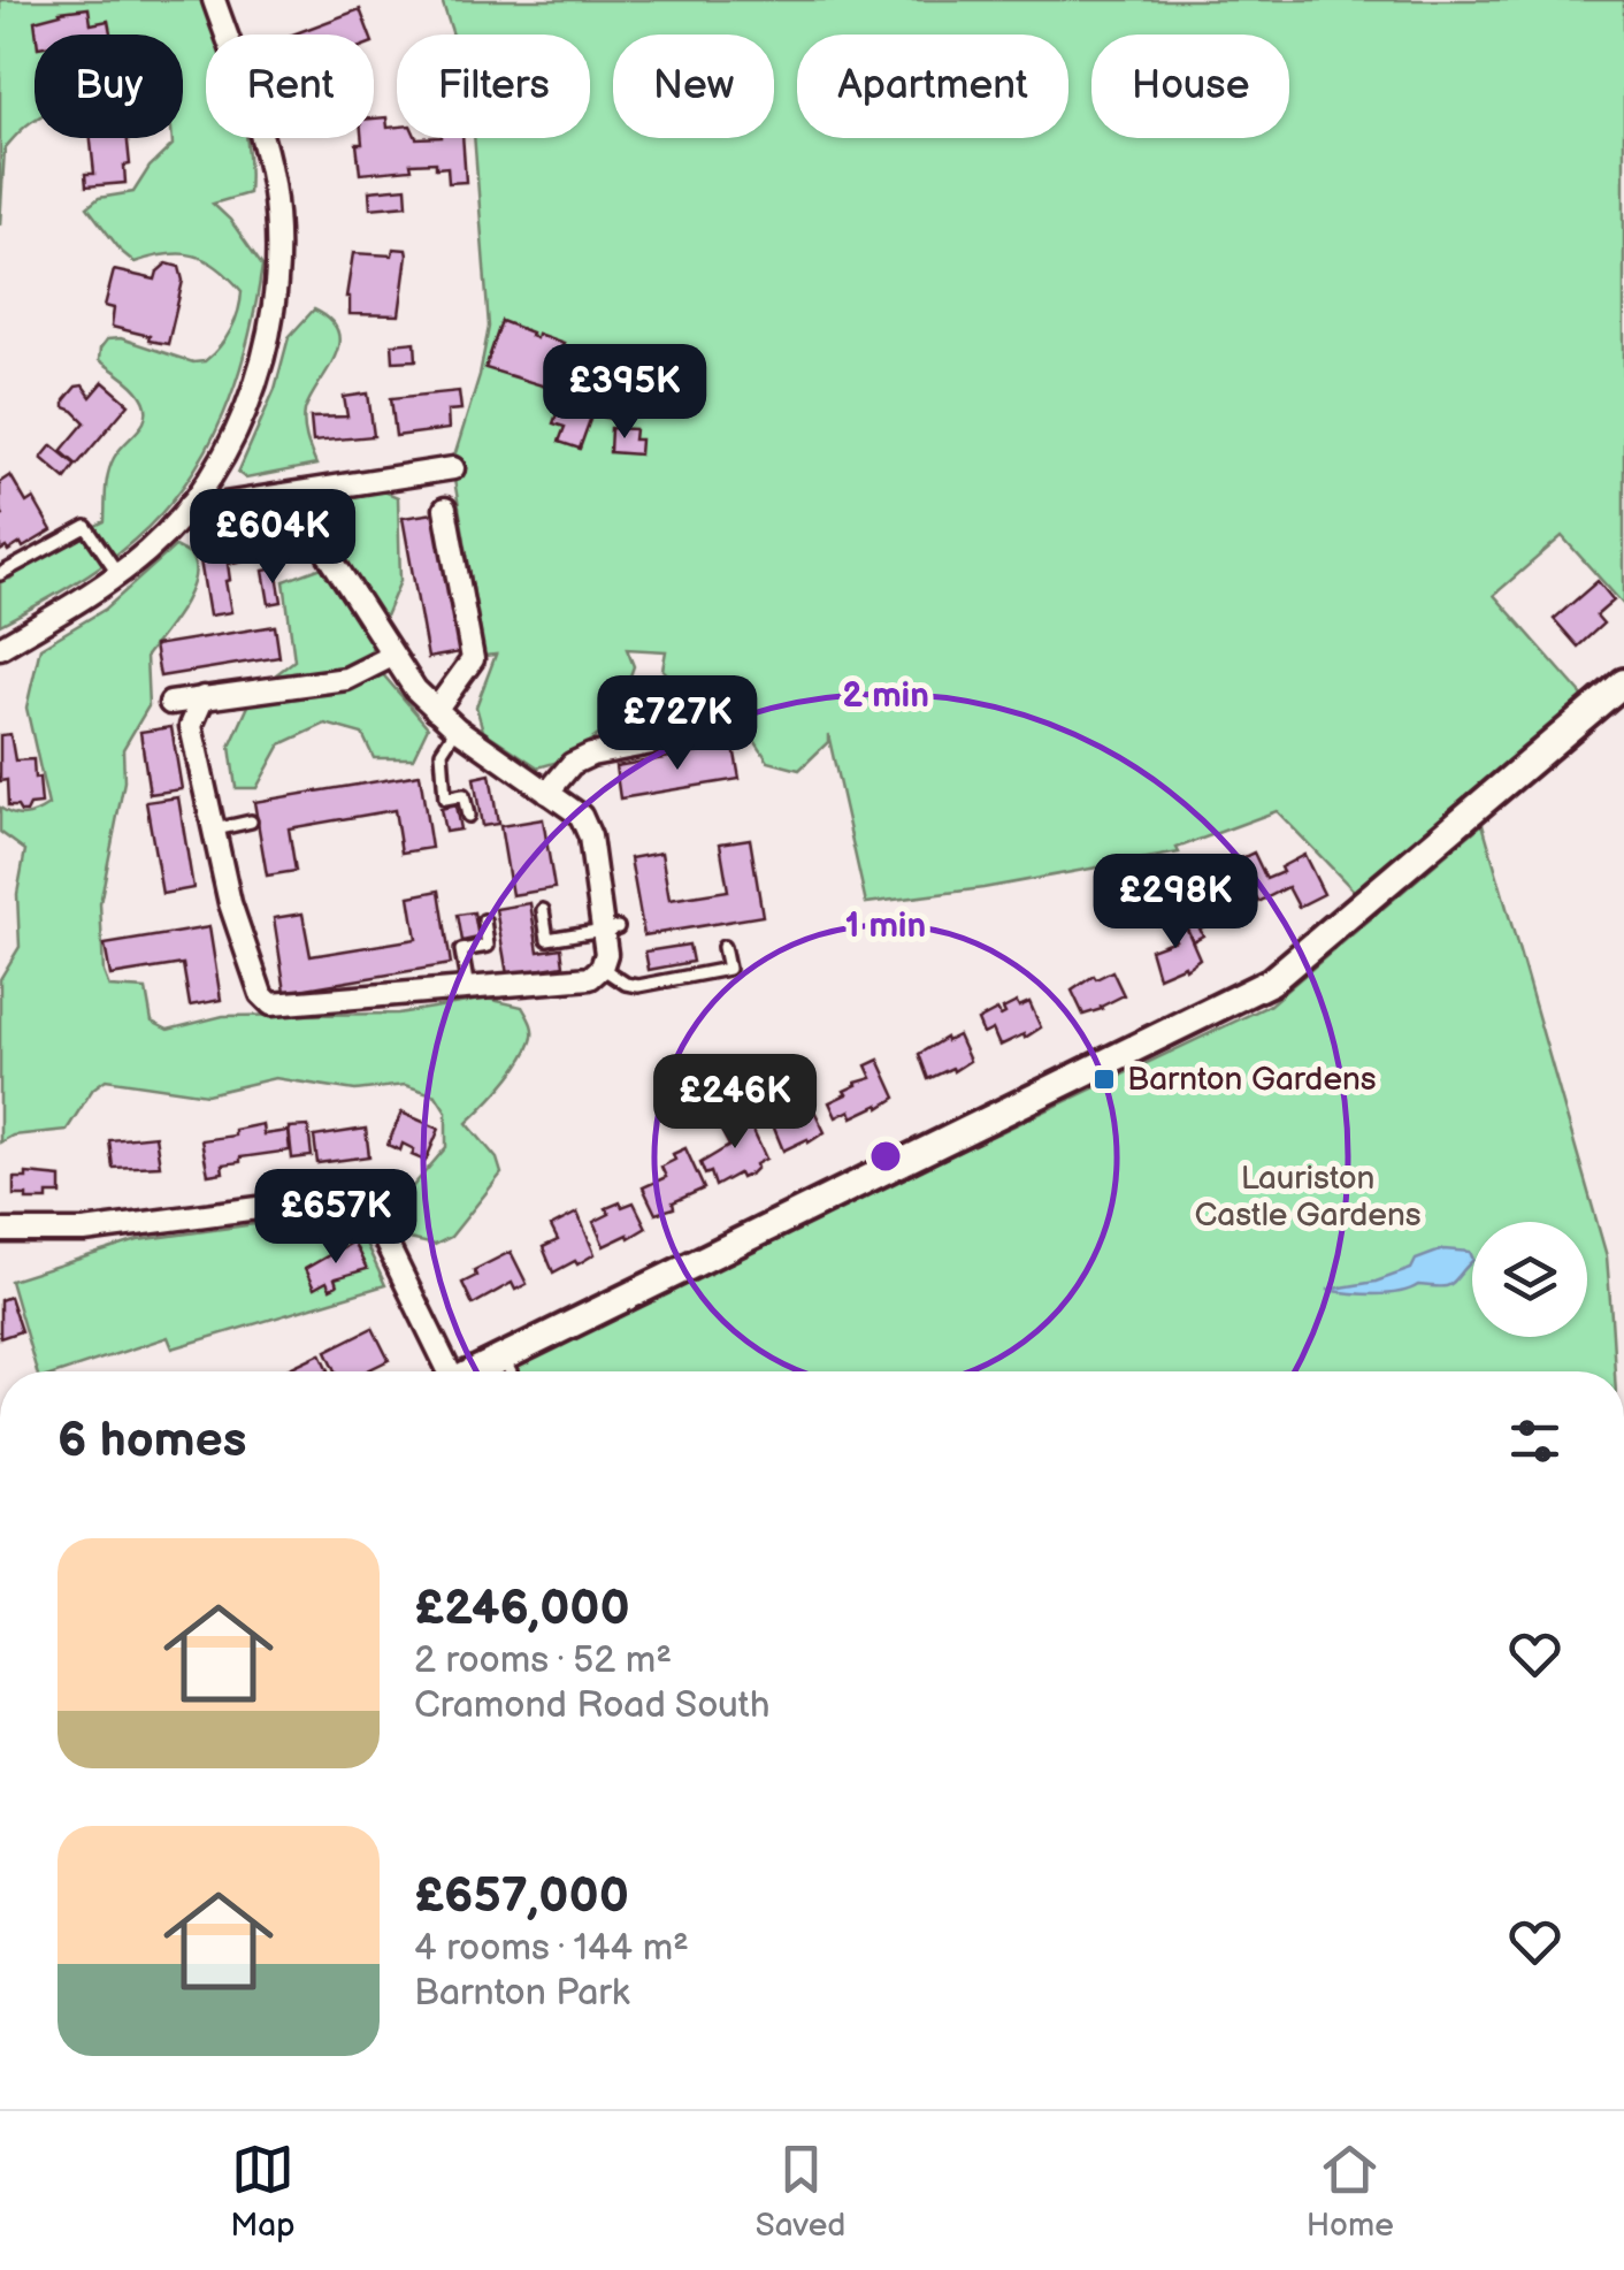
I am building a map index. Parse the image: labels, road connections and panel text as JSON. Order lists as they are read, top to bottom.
{
  "parks": ["Lauriston Castle Gardens"],
  "places": {
    "transit": ["Barnton Gardens"]
  },
  "page": {
    "chip": [
      "Buy",
      "Rent",
      "Filters",
      "New",
      "Apartment",
      "House"
    ],
    "price": [
      "£395K",
      "£604K",
      "£727K",
      "£298K",
      "£246K",
      "£657K"
    ],
    "heading": "6 homes",
    "list": [
      {
        "name": "£246,000",
        "note": "2 rooms · 52 m² · Cramond Road South"
      },
      {
        "name": "£657,000",
        "note": "4 rooms · 144 m² · Barnton Park"
      }
    ],
    "tabs": ["Map", "Saved", "Home"]
  },
  "rings": ["2 min", "1 min"]
}
